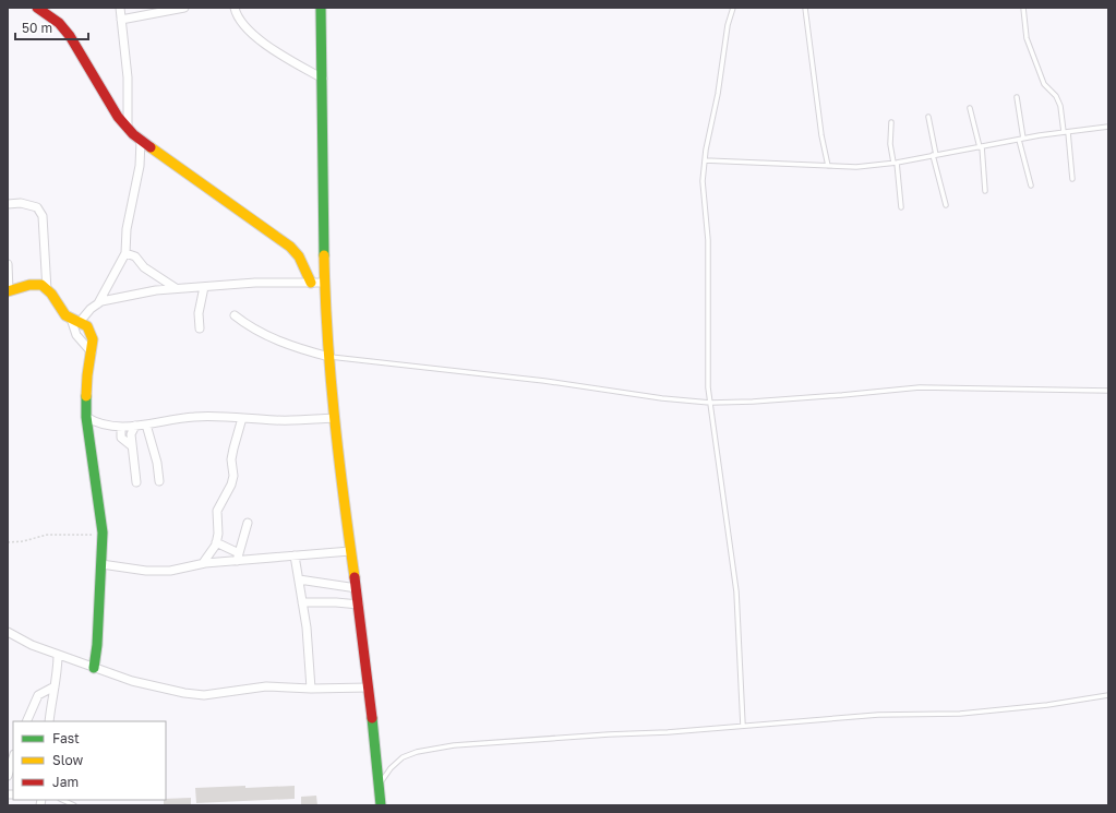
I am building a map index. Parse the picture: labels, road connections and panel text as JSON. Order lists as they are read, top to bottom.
{
  "legend": ["Fast", "Slow", "Jam"],
  "scale_bar": "50 m"
}
